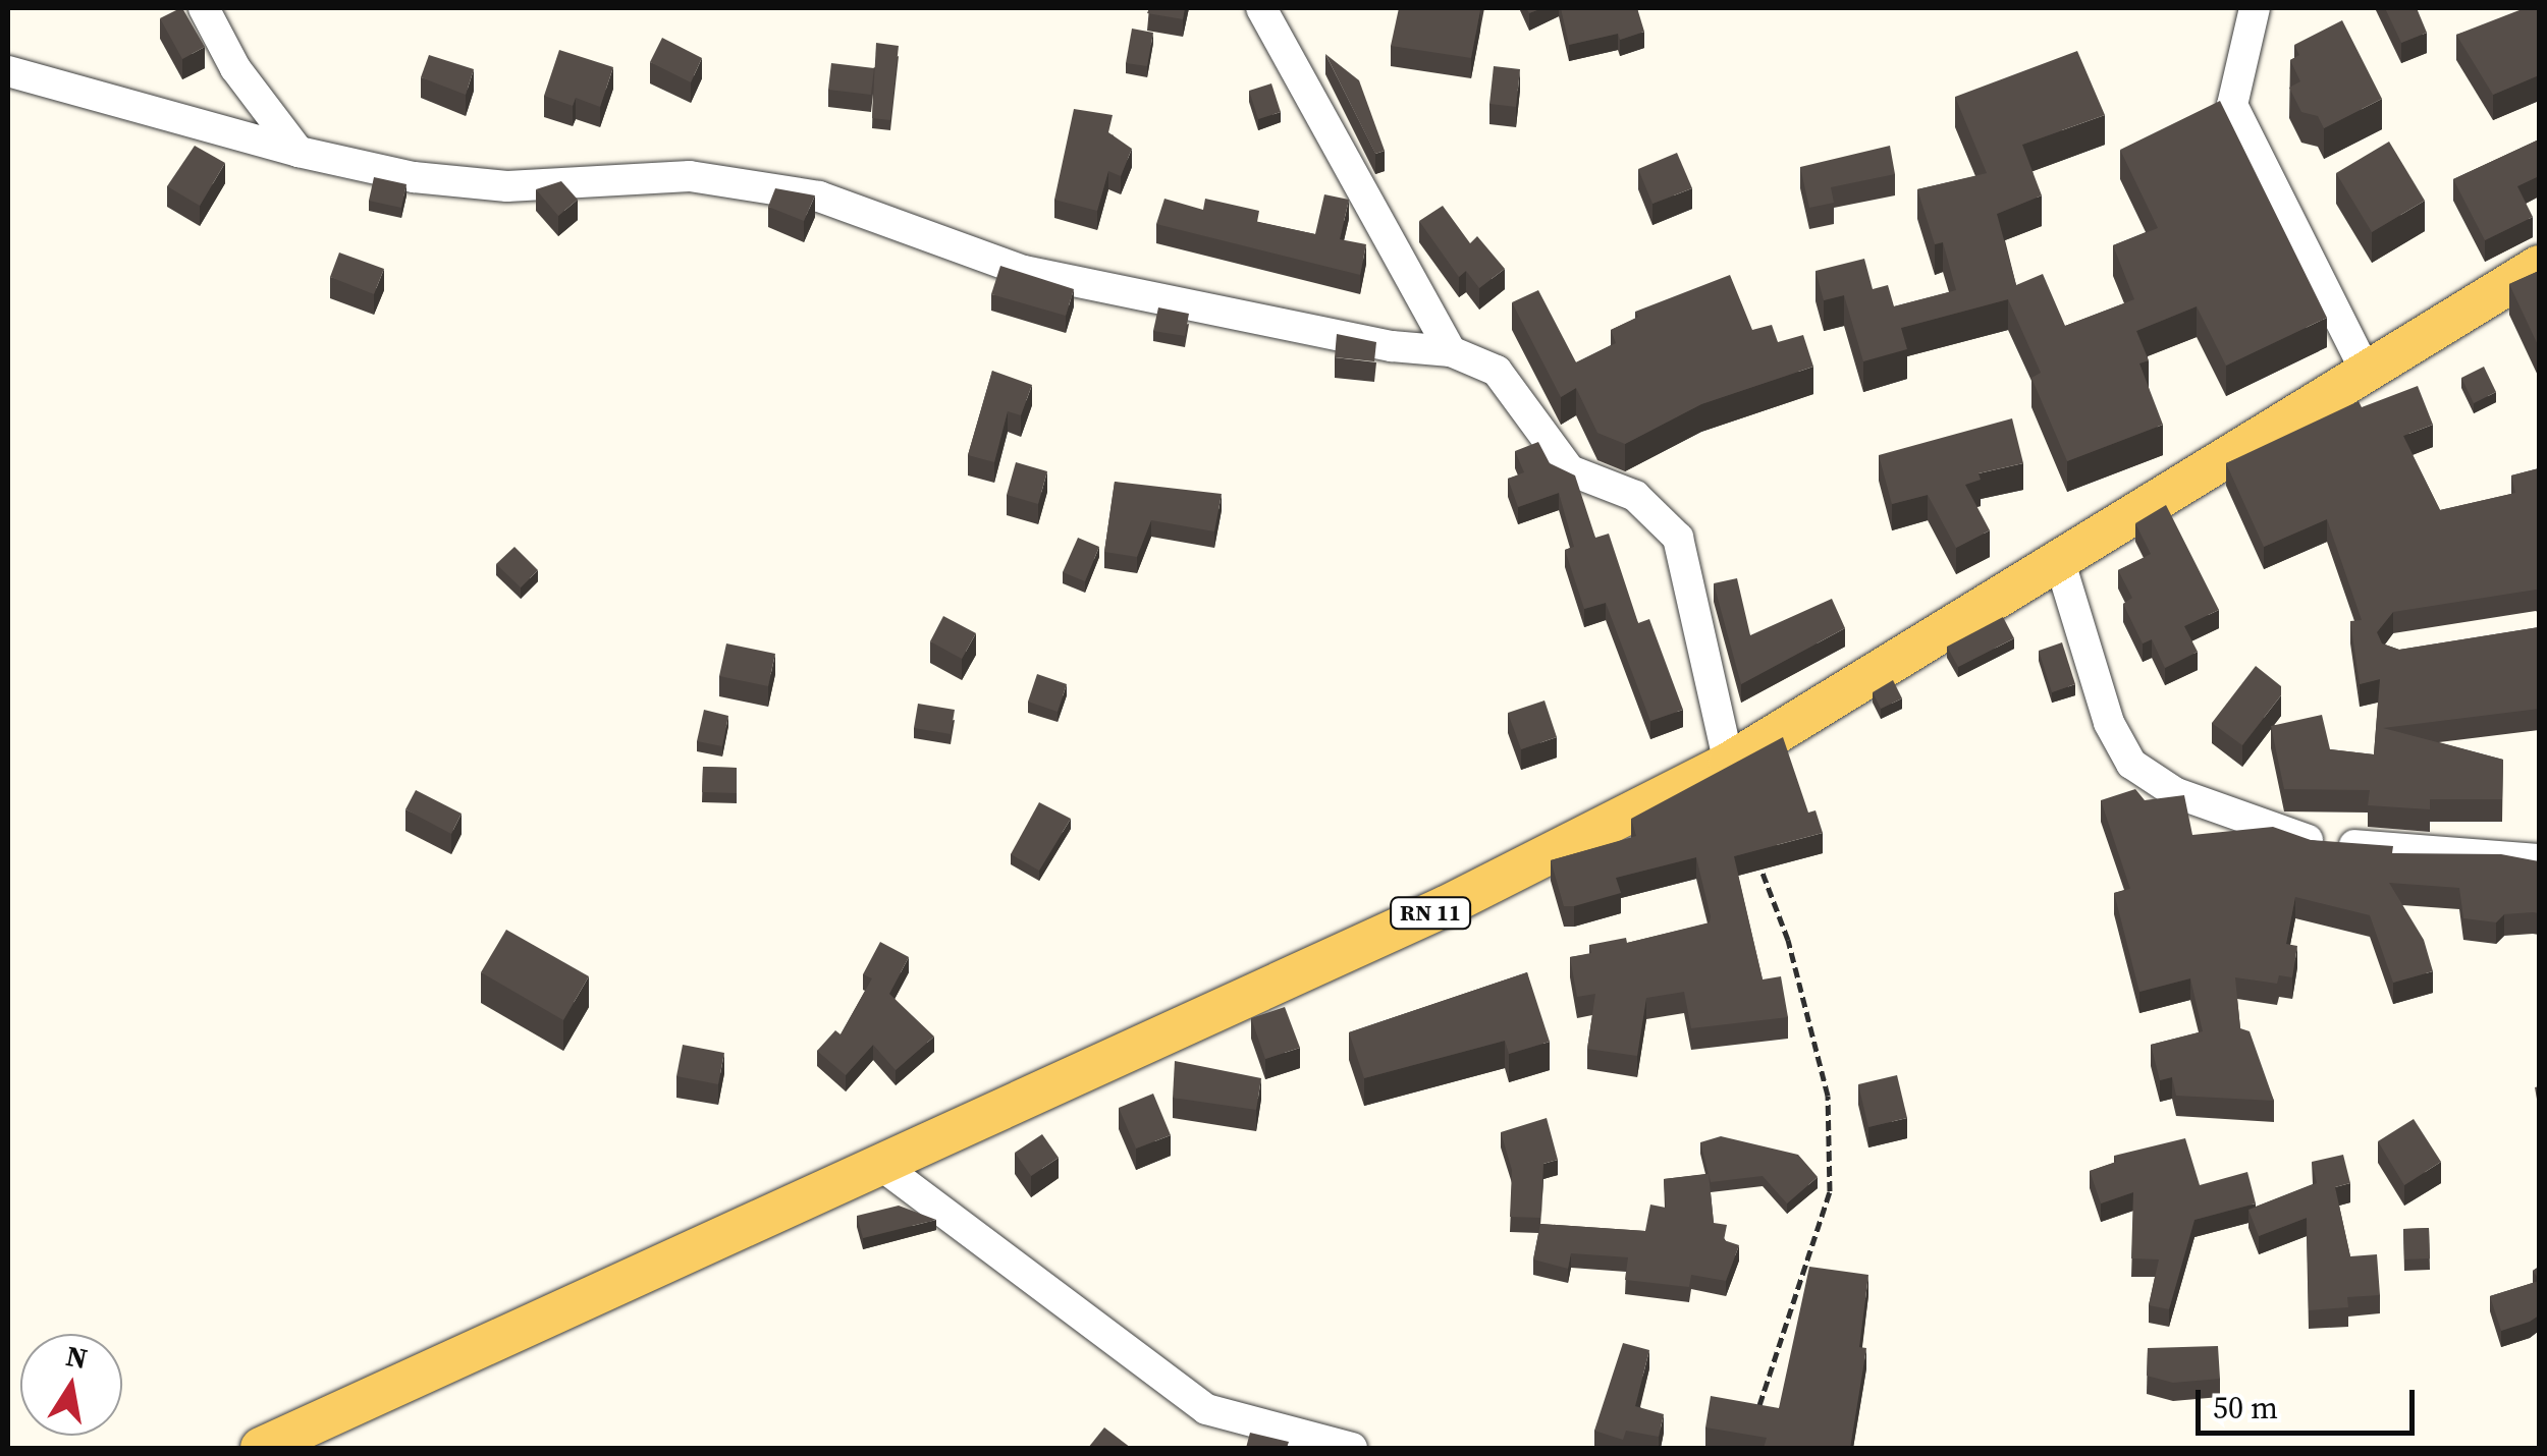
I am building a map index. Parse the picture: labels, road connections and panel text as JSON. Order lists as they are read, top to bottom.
{
  "streets": {
    "main road": ["RN 11"]
  },
  "scale_bar": "50 m",
  "north": "top"
}
